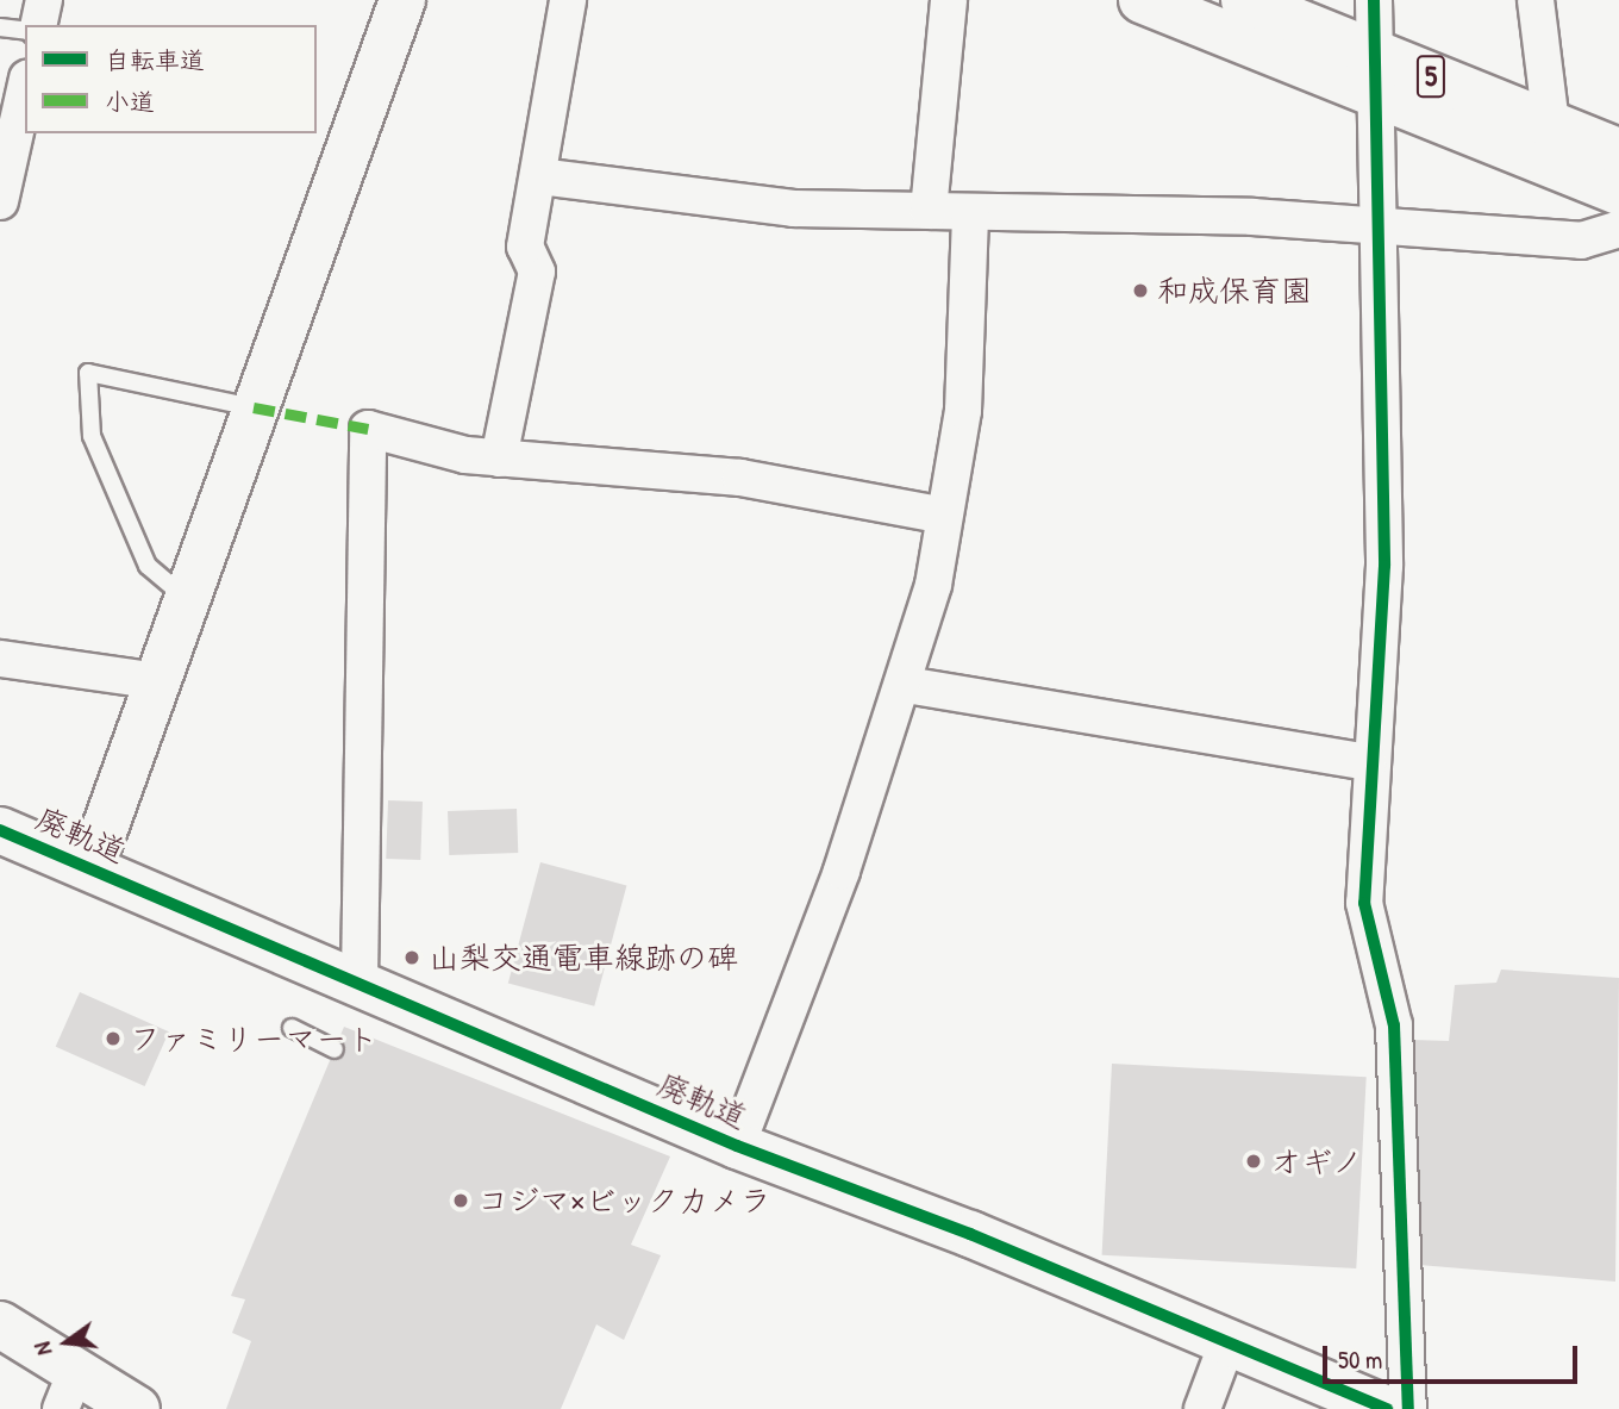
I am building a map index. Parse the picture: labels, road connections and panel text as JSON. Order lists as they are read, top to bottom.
{
  "streets": {
    "street": ["5", "廃軌道"]
  },
  "places": [
    "和成保育園",
    "山梨交通電車線跡の碑",
    "ファミリーマート",
    "オギノ",
    "コジマ×ビックカメラ"
  ],
  "legend": ["自転車道", "小道"],
  "scale_bar": "50 m",
  "north": "left"
}
